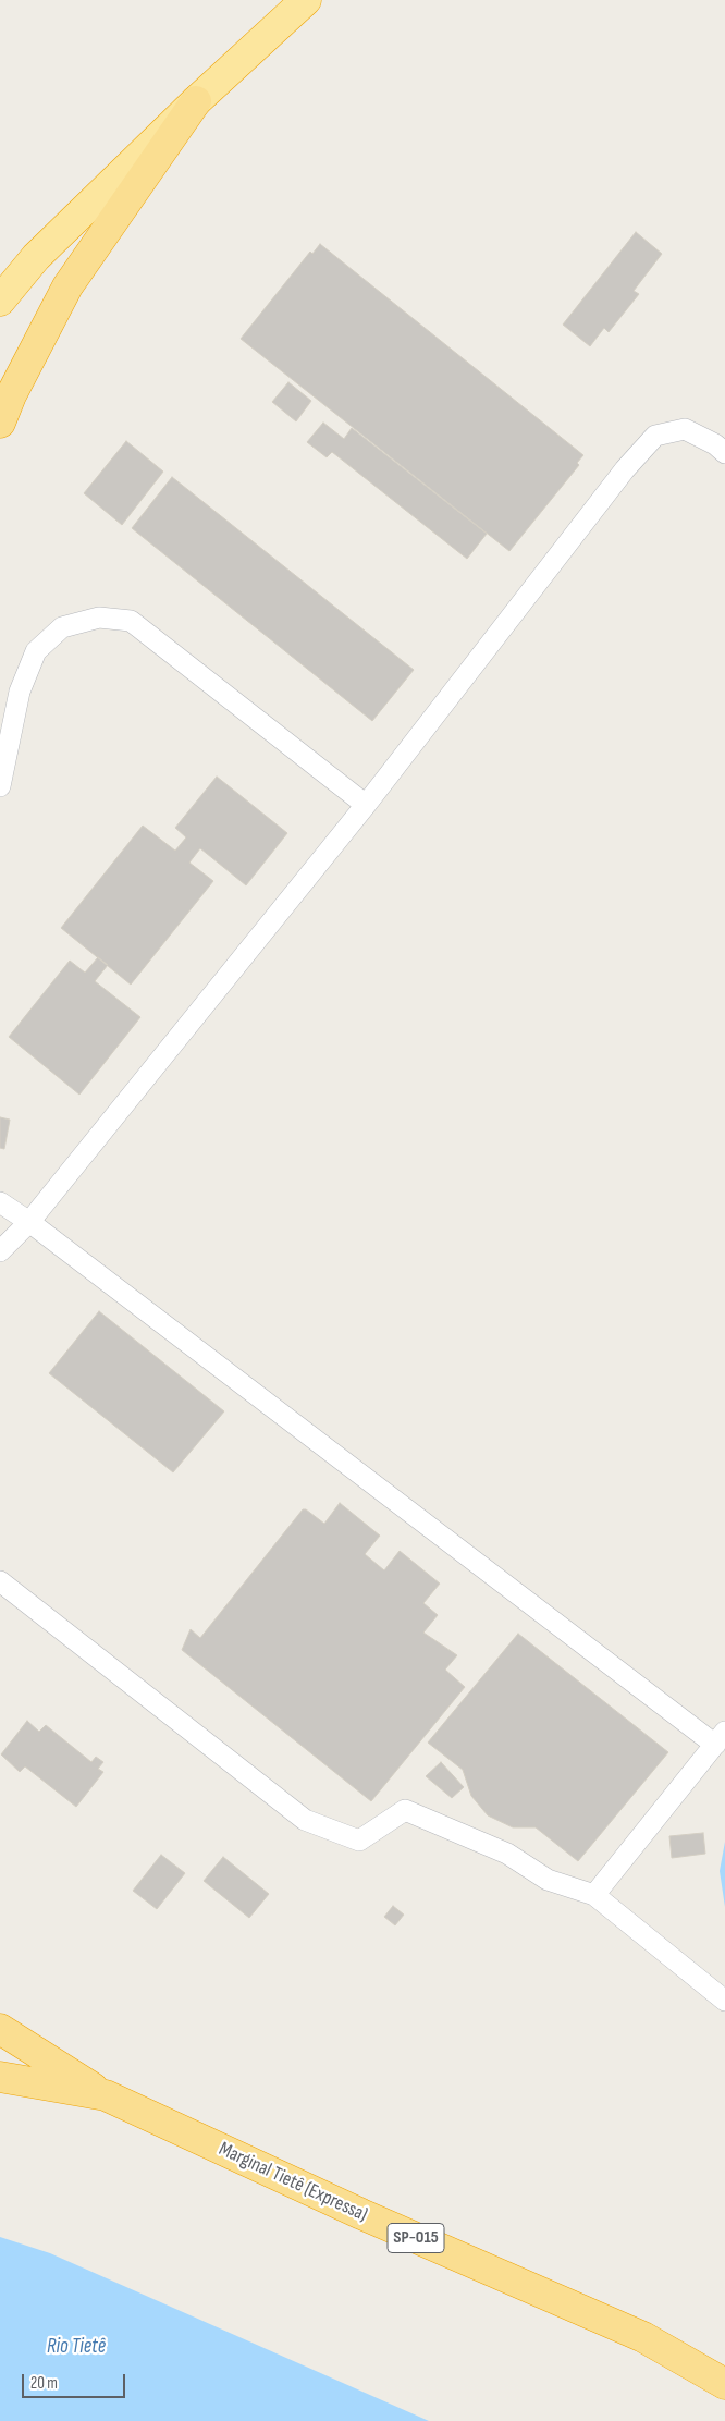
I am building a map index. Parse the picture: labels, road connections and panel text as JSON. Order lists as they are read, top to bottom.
{
  "streets": {
    "highway": ["Marginal Tietê (Expressa)", "SP-015"]
  },
  "water": ["Rio Tietê"],
  "scale_bar": "20 m"
}
